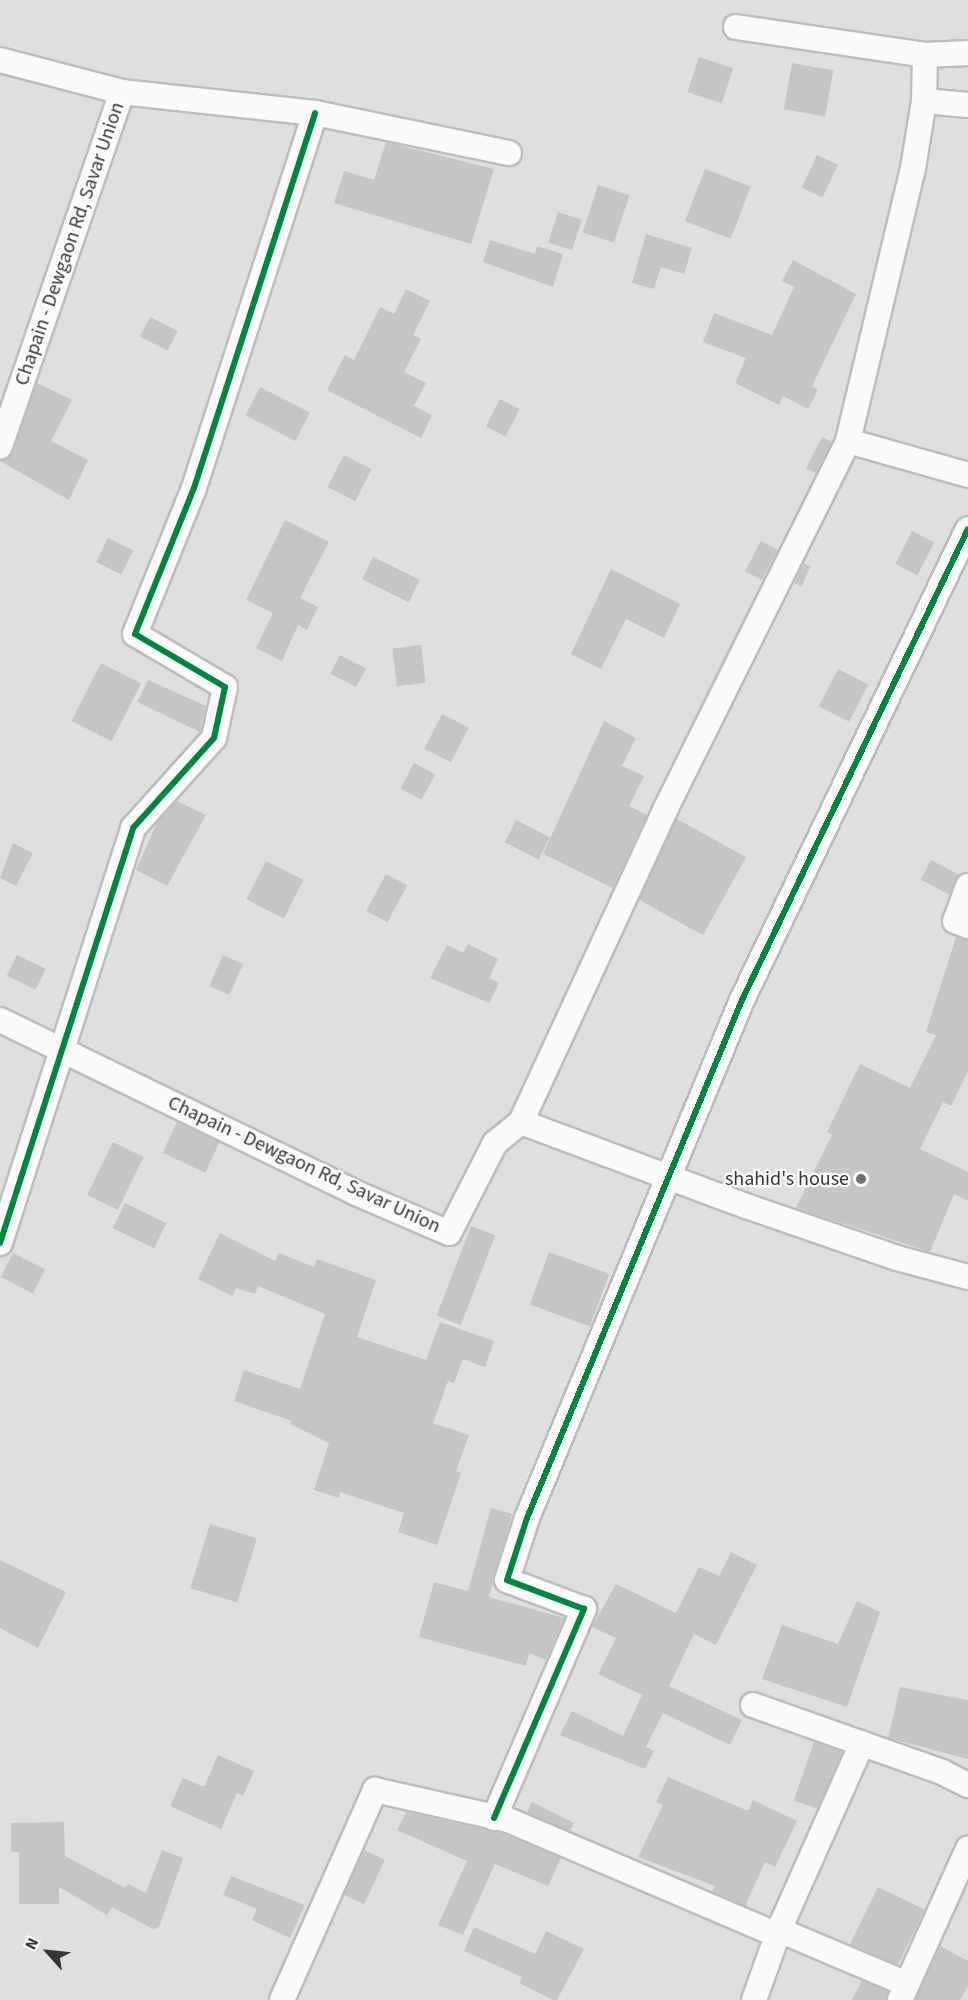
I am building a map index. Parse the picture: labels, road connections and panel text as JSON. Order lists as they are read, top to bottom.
{
  "streets": {
    "street": ["Chapain - Dewgaon Rd, Savar Union"]
  },
  "places": ["shahid's house"],
  "north": "top left"
}
